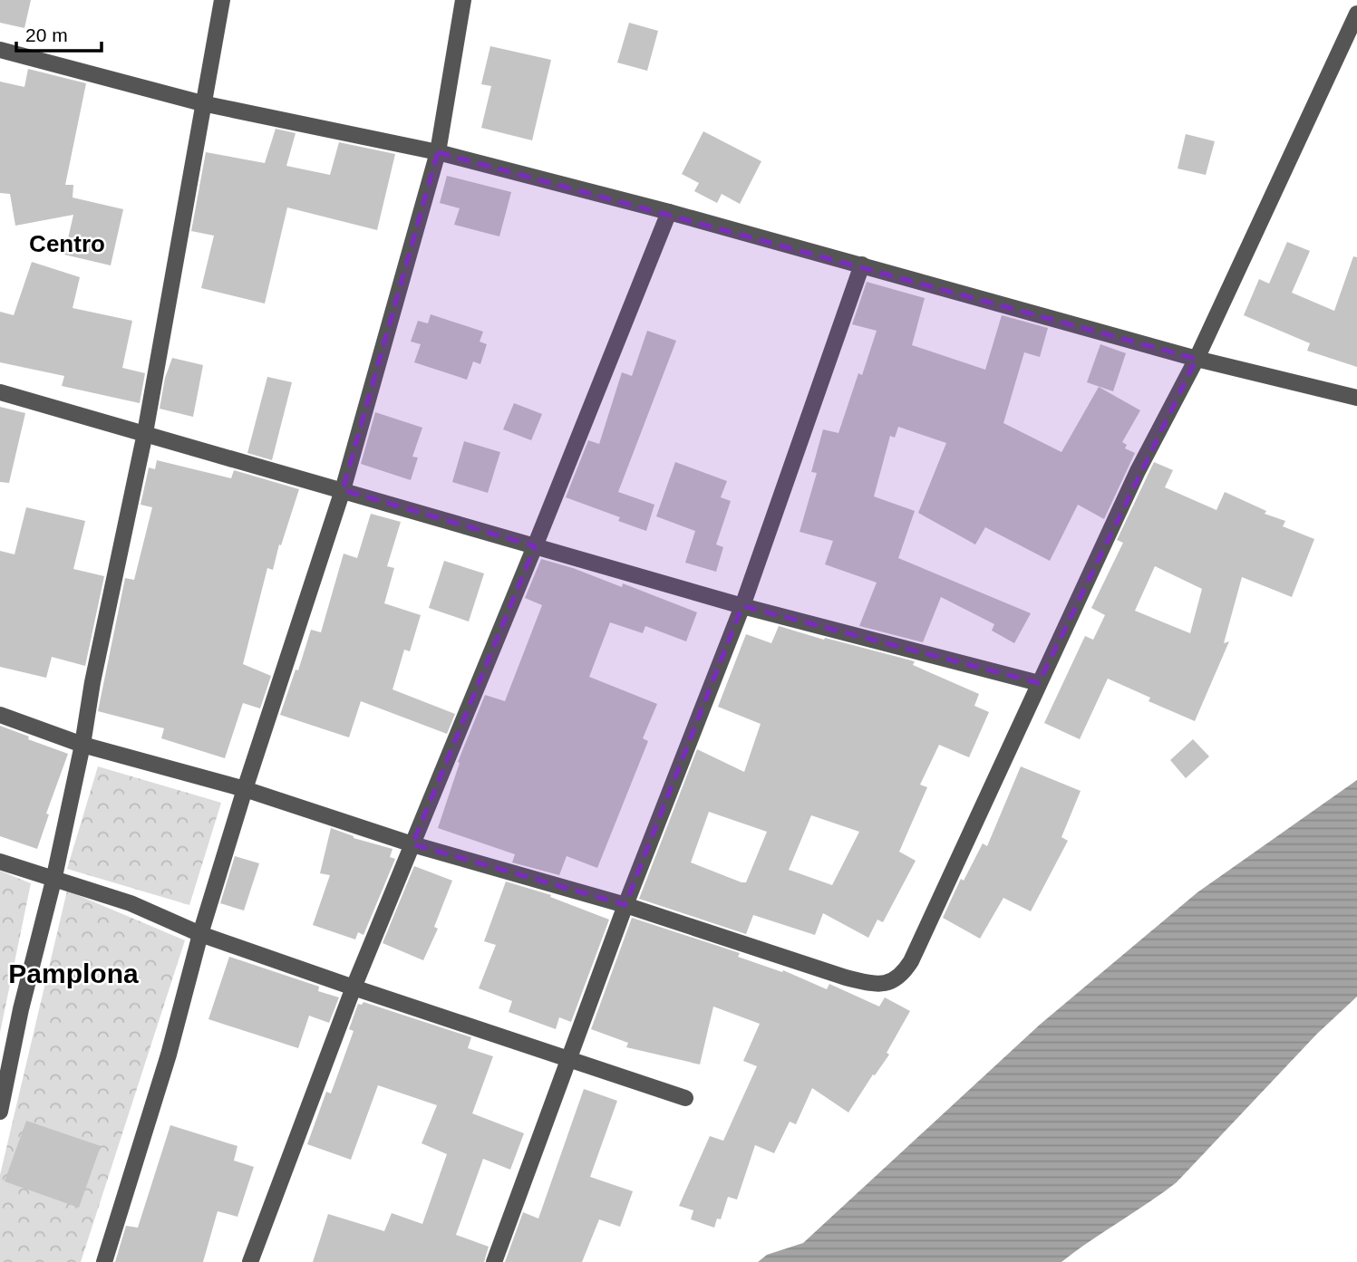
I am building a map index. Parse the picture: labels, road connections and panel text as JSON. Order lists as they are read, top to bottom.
{
  "districts": ["Centro", "Pamplona"],
  "scale_bar": "20 m"
}
